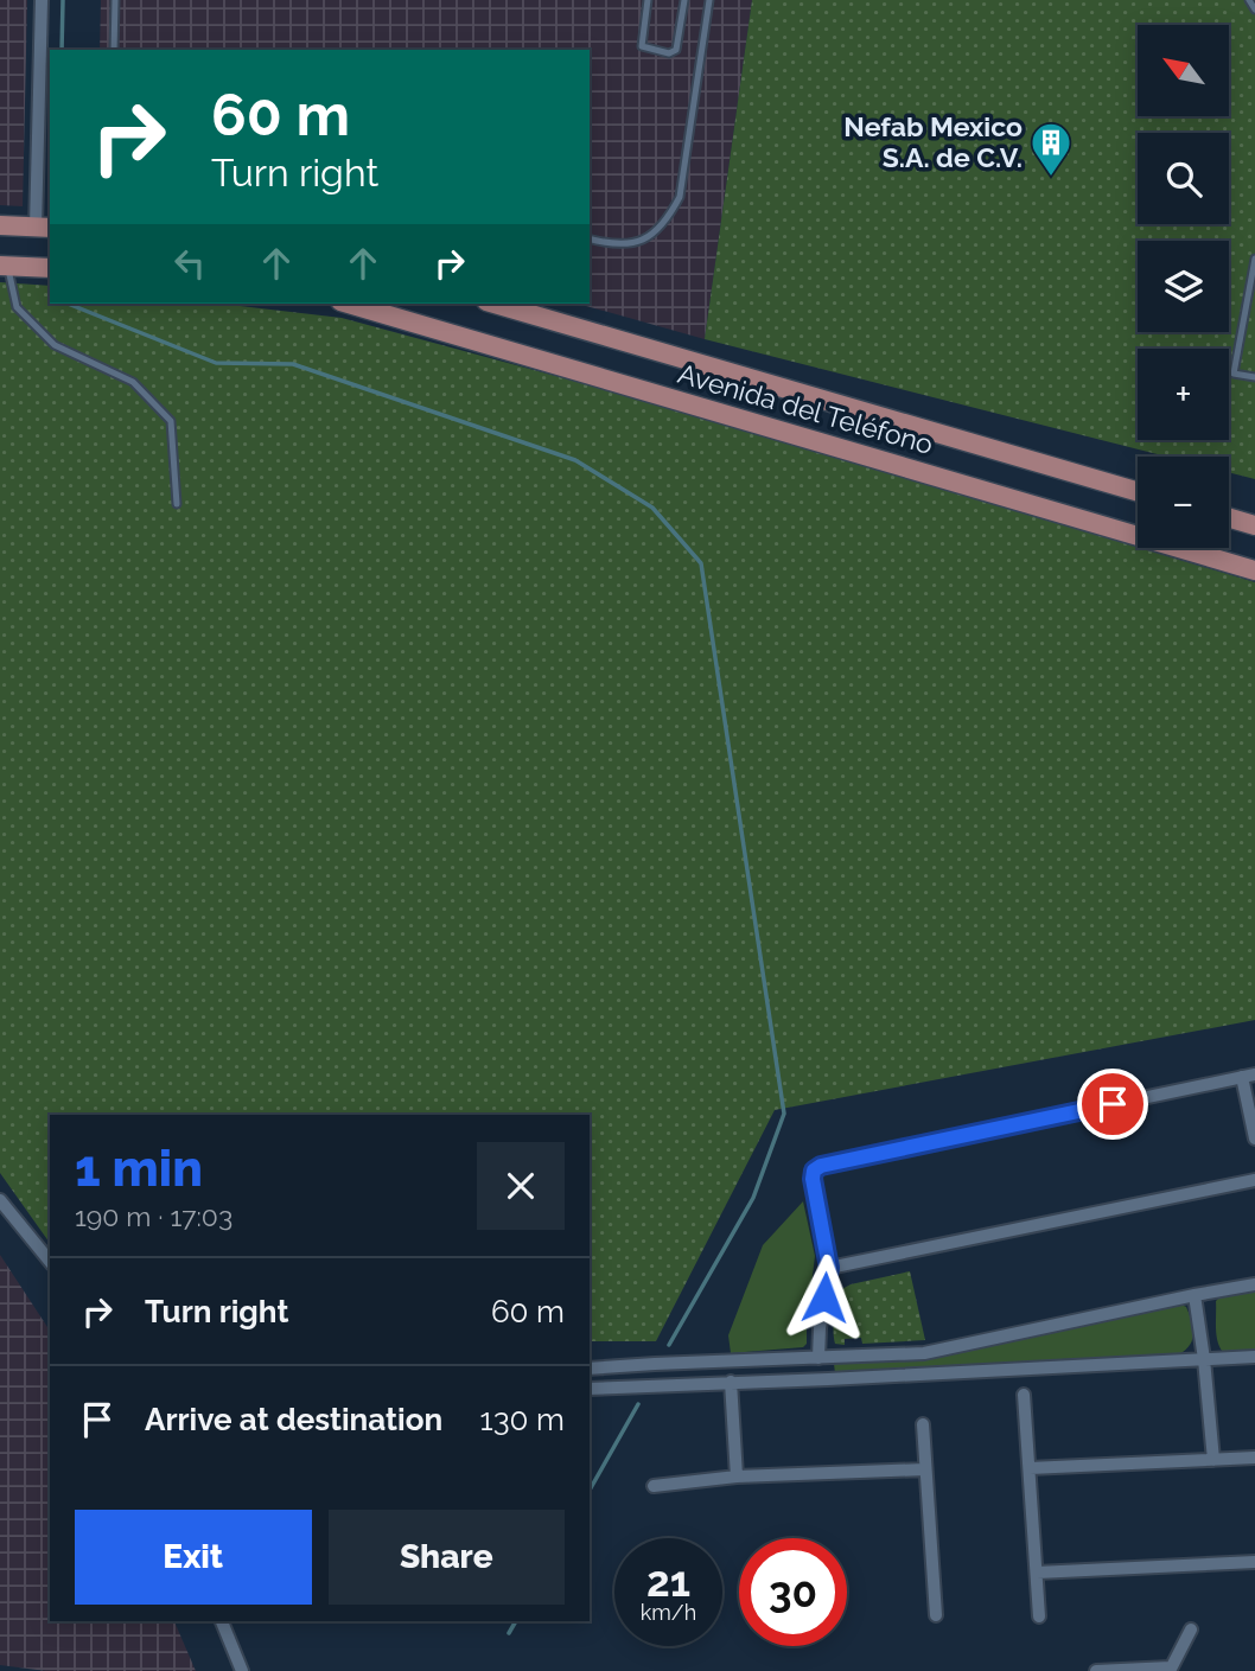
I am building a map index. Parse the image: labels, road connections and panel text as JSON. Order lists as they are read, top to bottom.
{
  "streets": {
    "main road": ["Avenida del Teléfono"]
  },
  "places": {
    "building": ["Nefab Mexico S.A. de C.V."]
  },
  "north": "top left",
  "page": {
    "map_buttons": ["+", "−"],
    "turn": ["60 m", "Turn right"],
    "heading": ["1 min", "190 m · 17:03"],
    "list": [
      {
        "name": "Turn right",
        "value": "60 m"
      },
      {
        "name": "Arrive at destination",
        "value": "130 m"
      }
    ],
    "buttons": ["Exit", "Share"],
    "speed": "21 km/h",
    "limit": "30"
  }
}
